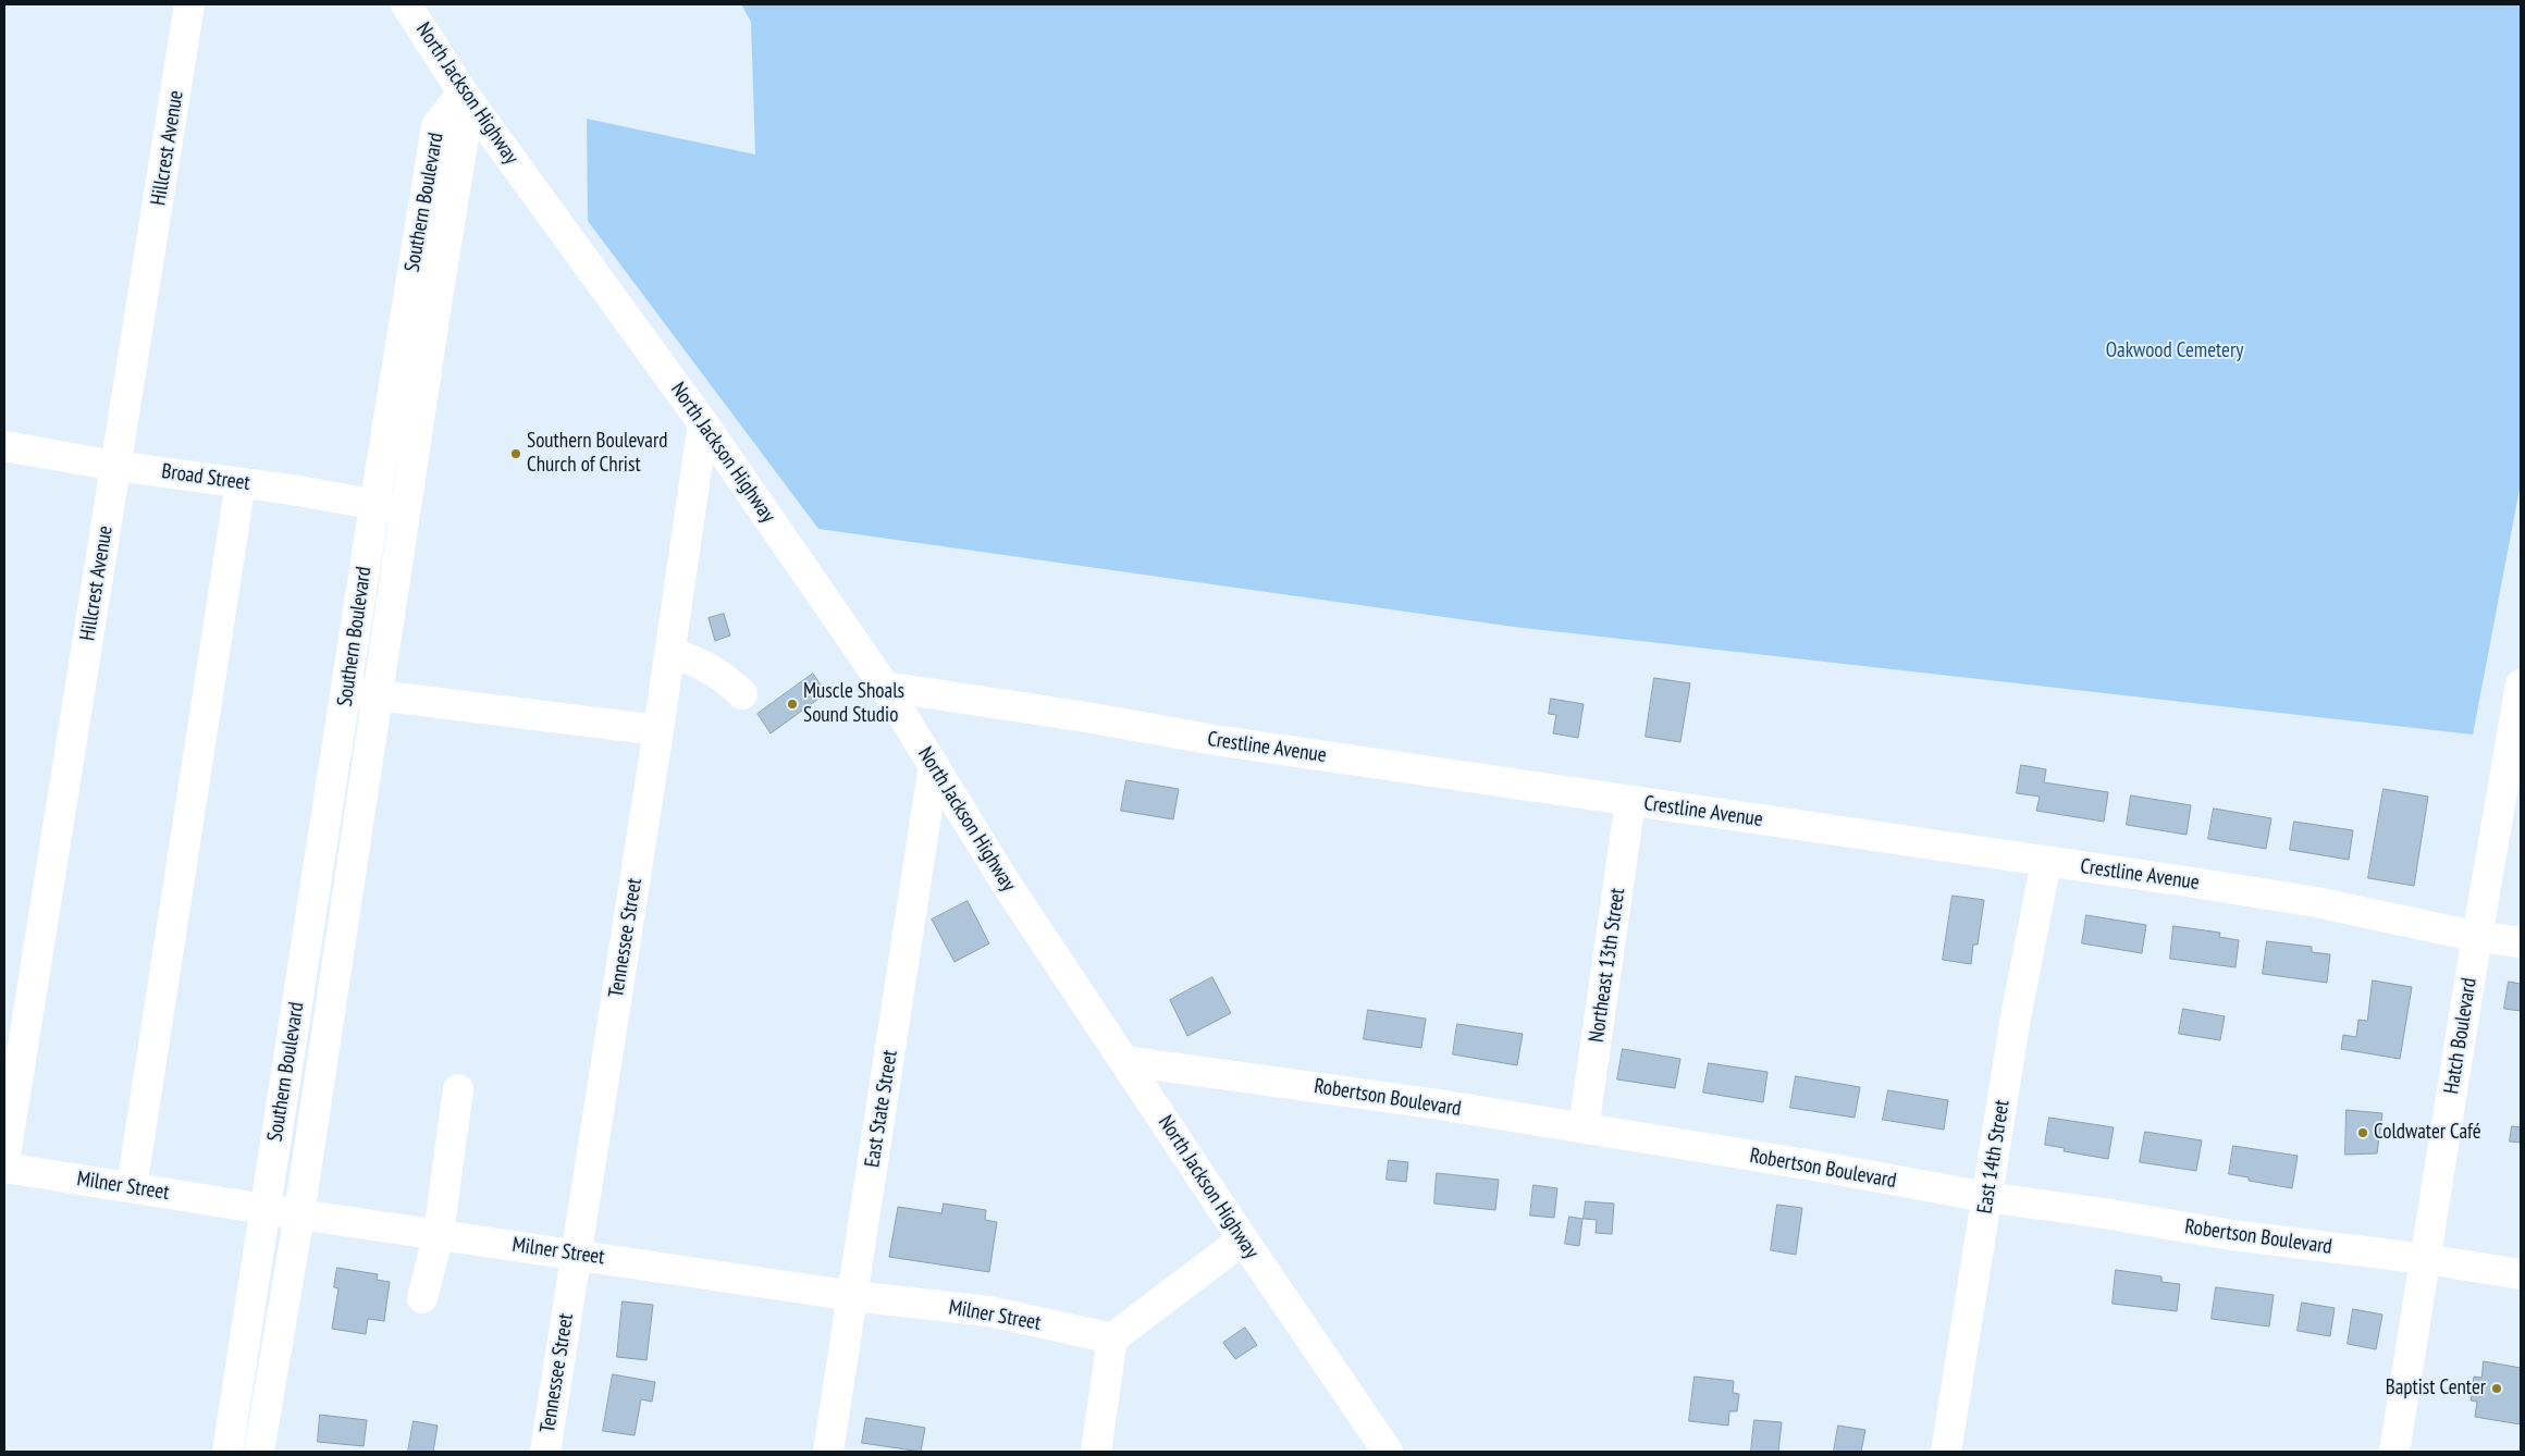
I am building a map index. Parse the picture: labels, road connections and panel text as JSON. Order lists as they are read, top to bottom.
{
  "streets": {
    "street": [
      "North Jackson Highway",
      "Hillcrest Avenue",
      "Southern Boulevard",
      "Broad Street",
      "Crestline Avenue",
      "Tennessee Street",
      "Northeast 13th Street",
      "Hatch Boulevard",
      "Robertson Boulevard",
      "East State Street",
      "East 14th Street",
      "Milner Street"
    ]
  },
  "crossings": [
    ["North Jackson Highway", "Southern Boulevard"],
    ["North Jackson Highway", "Crestline Avenue"],
    ["North Jackson Highway", "Tennessee Street"],
    ["North Jackson Highway", "Robertson Boulevard"],
    ["North Jackson Highway", "East State Street"],
    ["Hillcrest Avenue", "Broad Street"],
    ["Southern Boulevard", "Broad Street"],
    ["Southern Boulevard", "Milner Street"],
    ["Crestline Avenue", "Northeast 13th Street"],
    ["Crestline Avenue", "Hatch Boulevard"],
    ["Crestline Avenue", "East 14th Street"],
    ["Tennessee Street", "Milner Street"],
    ["Northeast 13th Street", "Robertson Boulevard"],
    ["Hatch Boulevard", "Robertson Boulevard"],
    ["Robertson Boulevard", "East 14th Street"],
    ["East State Street", "Milner Street"]
  ],
  "parks": ["Oakwood Cemetery"],
  "places": [
    "Southern Boulevard Church of Christ",
    "Muscle Shoals Sound Studio",
    "Coldwater Café",
    "Baptist Center"
  ]
}
